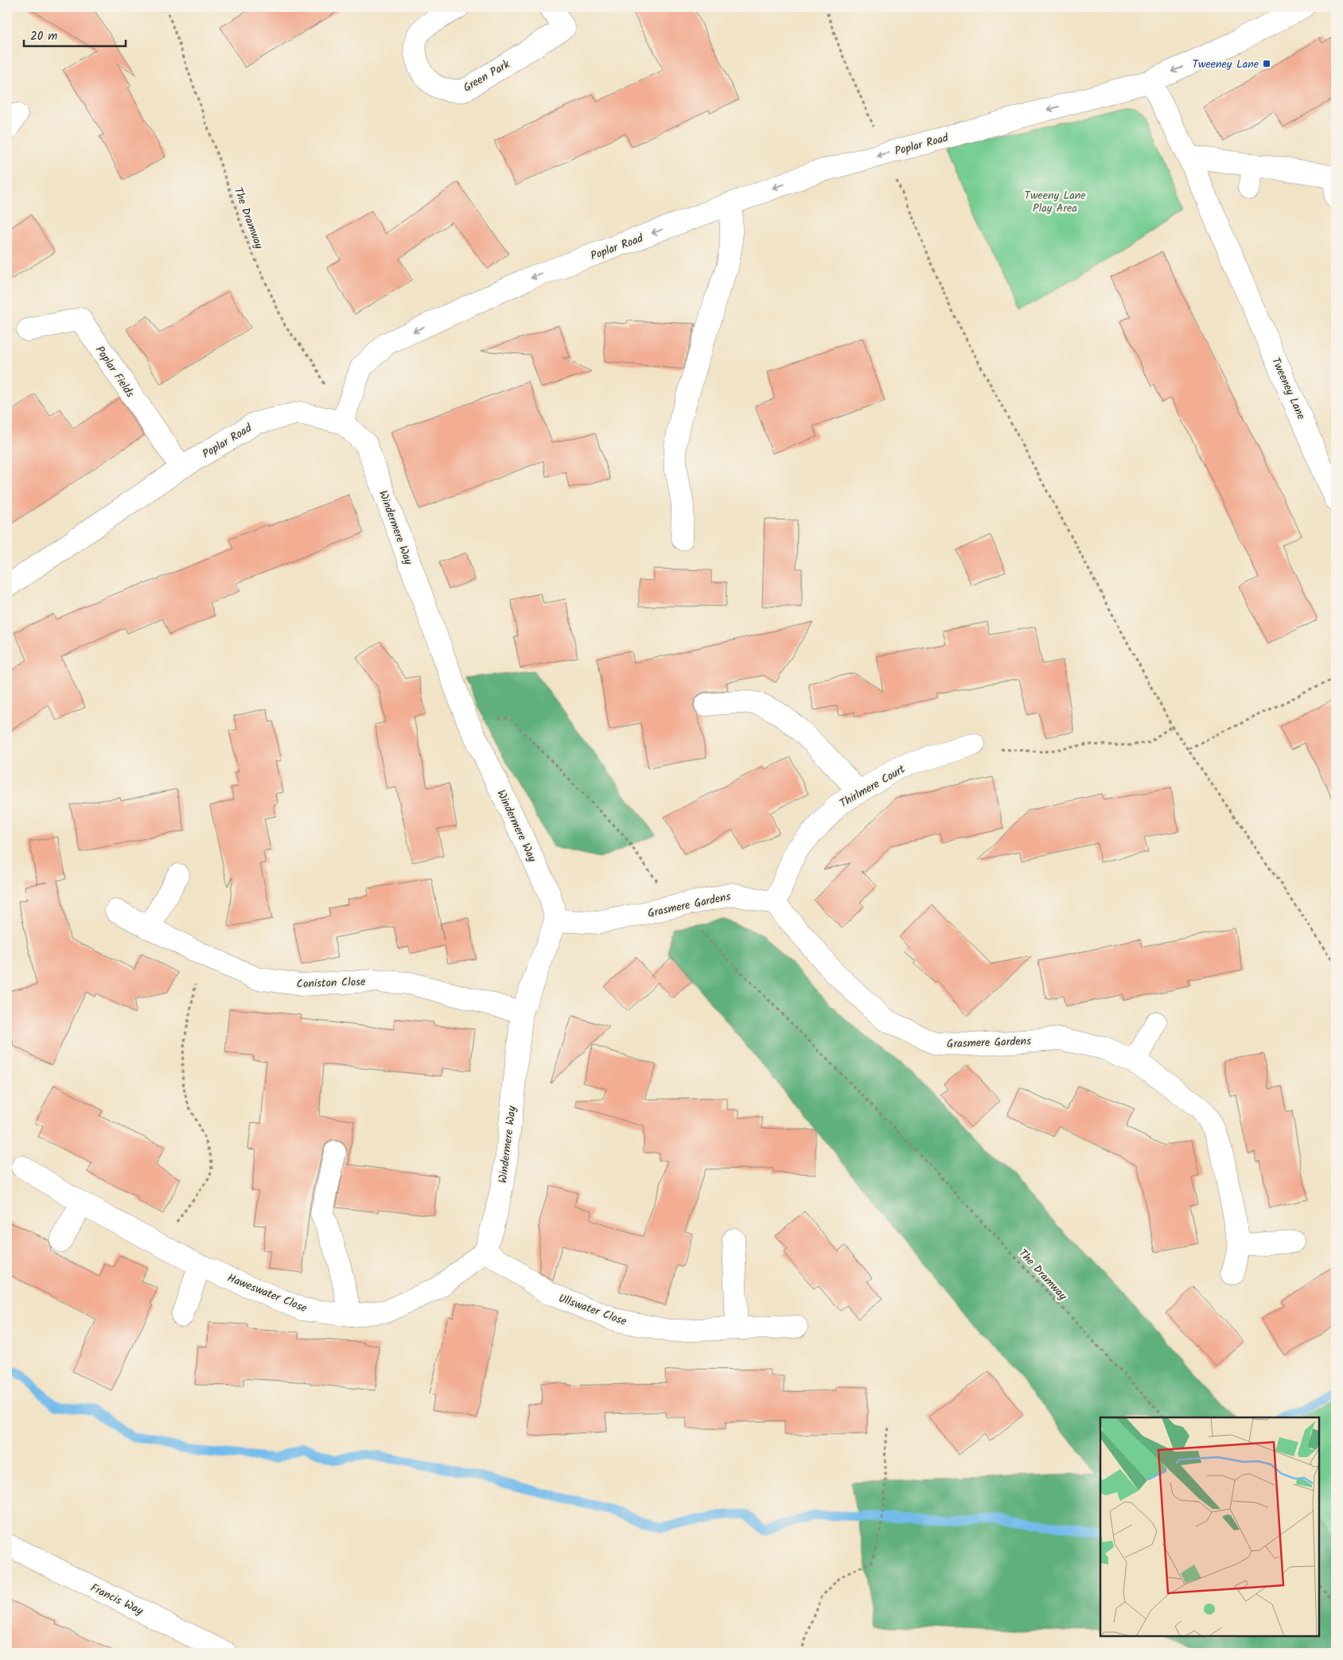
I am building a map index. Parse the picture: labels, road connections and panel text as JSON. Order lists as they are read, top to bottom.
{
  "streets": {
    "street": [
      "Green Park",
      "Poplar Road",
      "Poplar Fields",
      "Tweeney Lane",
      "Windermere Way",
      "Thirlmere Court",
      "Grasmere Gardens",
      "Coniston Close",
      "Haweswater Close",
      "Ullswater Close",
      "Francis Way"
    ],
    "path": ["The Dramway"]
  },
  "crossings": [
    ["Poplar Road", "The Dramway"],
    ["Poplar Road", "Poplar Fields"],
    ["Poplar Road", "Tweeney Lane"],
    ["Poplar Road", "Windermere Way"],
    ["The Dramway", "Windermere Way"],
    ["Windermere Way", "Grasmere Gardens"],
    ["Windermere Way", "Coniston Close"],
    ["Windermere Way", "Haweswater Close"],
    ["Windermere Way", "Ullswater Close"],
    ["Thirlmere Court", "Grasmere Gardens"],
    ["Haweswater Close", "Ullswater Close"]
  ],
  "one_way": ["Poplar Road"],
  "parks": ["Tweeny Lane Play Area"],
  "places": {
    "transit": ["Tweeney Lane"]
  },
  "scale_bar": "20 m"
}
